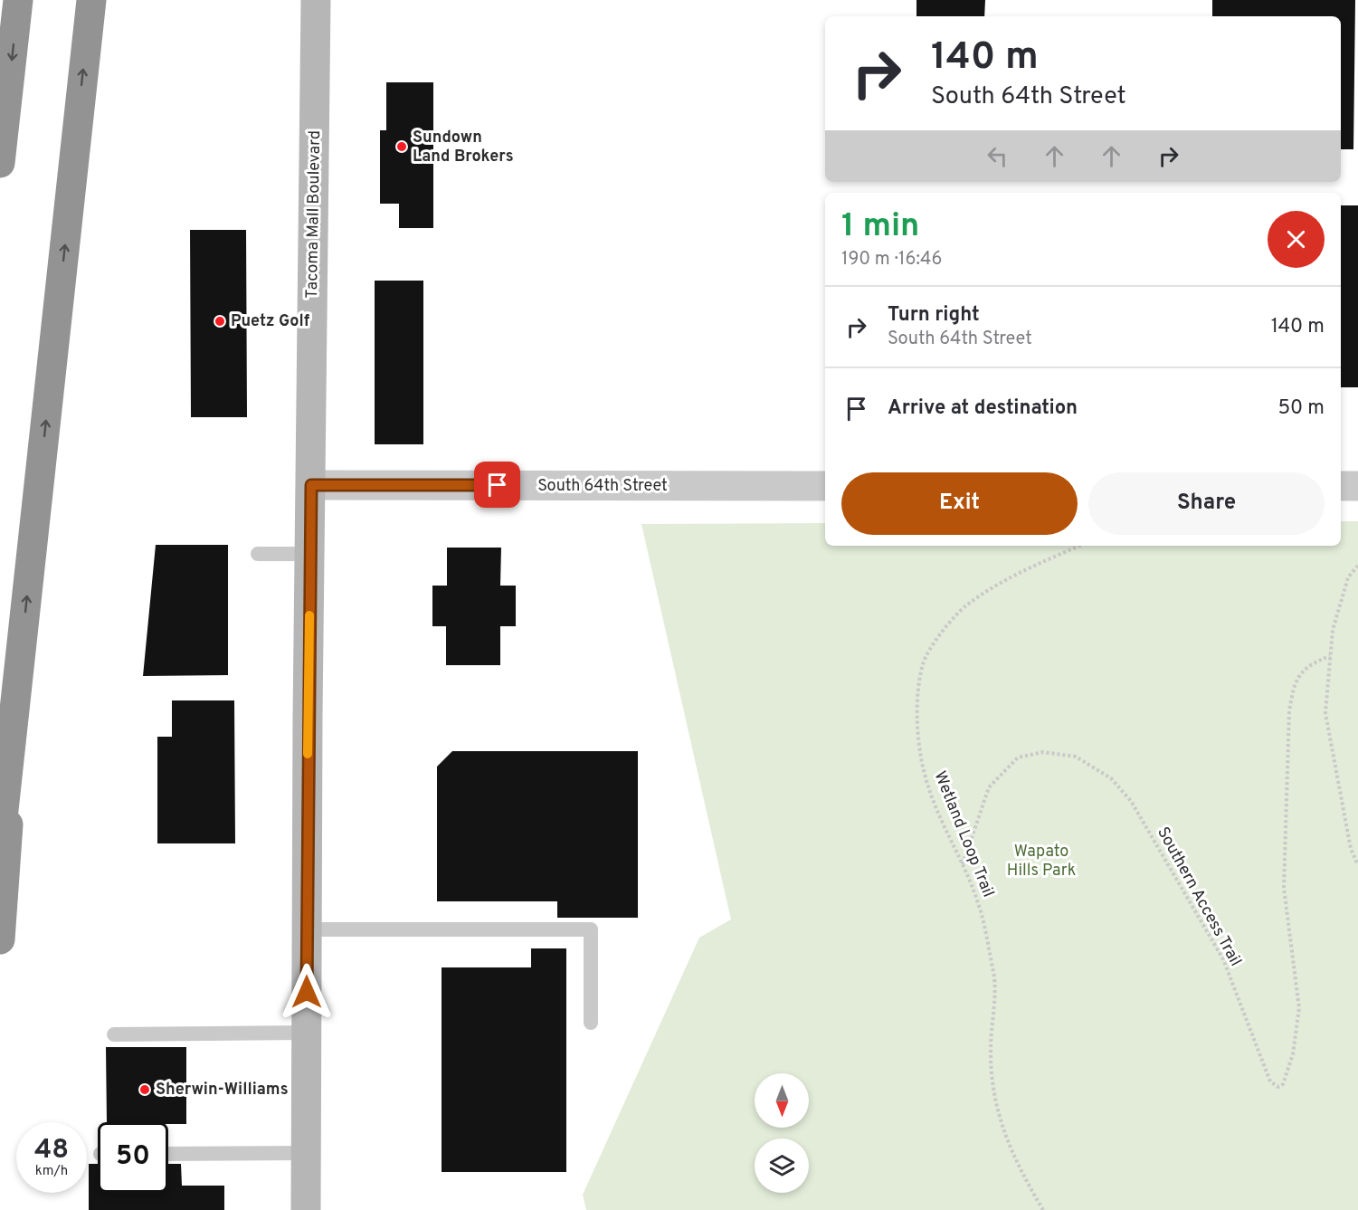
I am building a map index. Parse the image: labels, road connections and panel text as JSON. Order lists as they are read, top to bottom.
{
  "streets": {
    "main road": ["Tacoma Mall Boulevard"],
    "street": ["South 64th Street"],
    "path": ["Wetland Loop Trail", "Southern Access Trail"]
  },
  "crossings": [
    ["Tacoma Mall Boulevard", "South 64th Street"],
    ["Wetland Loop Trail", "Southern Access Trail"]
  ],
  "parks": ["Wapato Hills Park"],
  "places": ["Sundown Land Brokers", "Puetz Golf", "Sherwin-Williams"],
  "north": "bottom",
  "page": {
    "turn": ["140 m", "South 64th Street"],
    "heading": ["1 min", "190 m · 16:46"],
    "list": [
      {
        "name": "Turn right",
        "note": "South 64th Street",
        "value": "140 m"
      },
      {
        "name": "Arrive at destination",
        "value": "50 m"
      }
    ],
    "buttons": ["Exit", "Share"],
    "speed": "48 km/h",
    "limit": "50"
  }
}
